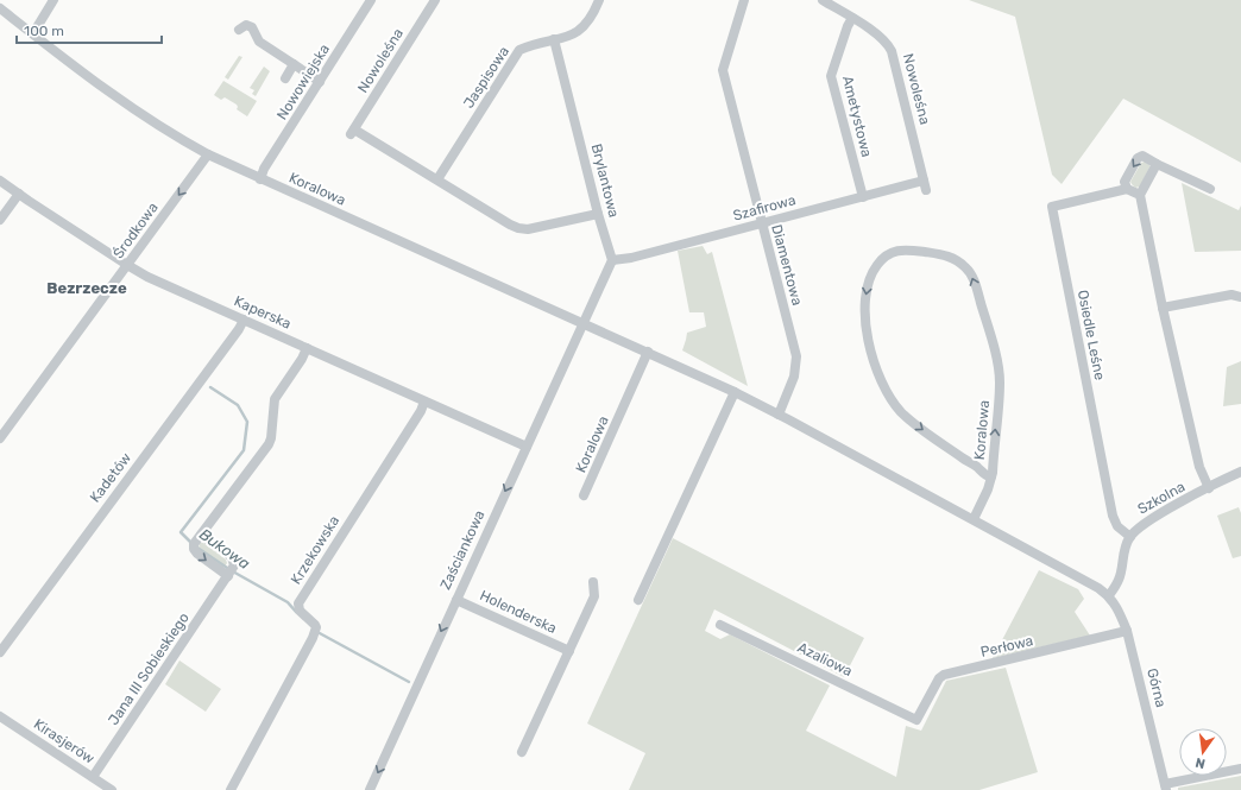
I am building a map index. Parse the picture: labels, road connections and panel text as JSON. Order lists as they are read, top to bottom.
{
  "streets": {
    "street": [
      "Nowoleśna",
      "Jaspisowa",
      "Nowowiejska",
      "Ametystowa",
      "Brylantowa",
      "Koralowa",
      "Szafirowa",
      "Środkowa",
      "Diamentowa",
      "Kaperska",
      "Osiedle Leśne",
      "Kadetów",
      "Szkolna",
      "Krzekowska",
      "Zaściankowa",
      "Holenderska",
      "Perłowa",
      "Azaliowa",
      "Jana III Sobieskiego",
      "Górna",
      "Kirasjerów"
    ]
  },
  "crossings": [
    ["Nowoleśna", "Jaspisowa"],
    ["Nowoleśna", "Ametystowa"],
    ["Nowoleśna", "Szafirowa"],
    ["Jaspisowa", "Brylantowa"],
    ["Nowowiejska", "Koralowa"],
    ["Ametystowa", "Szafirowa"],
    ["Brylantowa", "Szafirowa"],
    ["Koralowa", "Środkowa"],
    ["Koralowa", "Diamentowa"],
    ["Koralowa", "Szkolna"],
    ["Koralowa", "Zaściankowa"],
    ["Koralowa", "Górna"],
    ["Szafirowa", "Diamentowa"],
    ["Środkowa", "Kaperska"],
    ["Kaperska", "Kadetów"],
    ["Kaperska", "Krzekowska"],
    ["Kaperska", "Zaściankowa"],
    ["Osiedle Leśne", "Szkolna"],
    ["Szkolna", "Górna"],
    ["Zaściankowa", "Holenderska"],
    ["Perłowa", "Azaliowa"],
    ["Perłowa", "Górna"],
    ["Jana III Sobieskiego", "Kirasjerów"]
  ],
  "one_way": ["Środkowa", "Zaściankowa"],
  "districts": ["Bezrzecze"],
  "water": ["Bukowa"],
  "scale_bar": "100 m",
  "north": "bottom"
}
